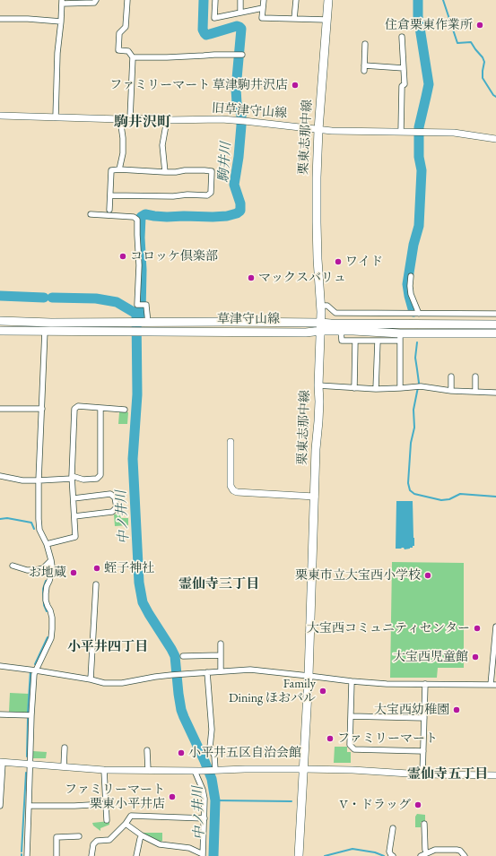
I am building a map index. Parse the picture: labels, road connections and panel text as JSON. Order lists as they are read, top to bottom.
{
  "streets": {
    "main road": ["栗東志那中線", "草津守山線"],
    "street": ["旧草津守山線"]
  },
  "crossings": [
    ["旧草津守山線", "栗東志那中線"],
    ["栗東志那中線", "草津守山線"]
  ],
  "districts": [
    "駒井沢町",
    "霊仙寺三丁目",
    "小平井四丁目",
    "霊仙寺五丁目"
  ],
  "water": ["駒井川", "中ノ井川"],
  "places": [
    "住倉栗東作業所",
    "ファミリーマート 草津駒井沢店",
    "コロッケ倶楽部",
    "ワイド",
    "マックスバリュ",
    "蛭子神社",
    "お地蔵",
    "栗東市立大宝西小学校",
    "大宝西コミュニティセンター",
    "大宝西児童館",
    "Family Dining ほおバル",
    "大宝西幼稚園",
    "ファミリーマート",
    "小平井五区自治会館",
    "ファミリーマート 栗東小平井店",
    "V・ドラッグ"
  ]
}
